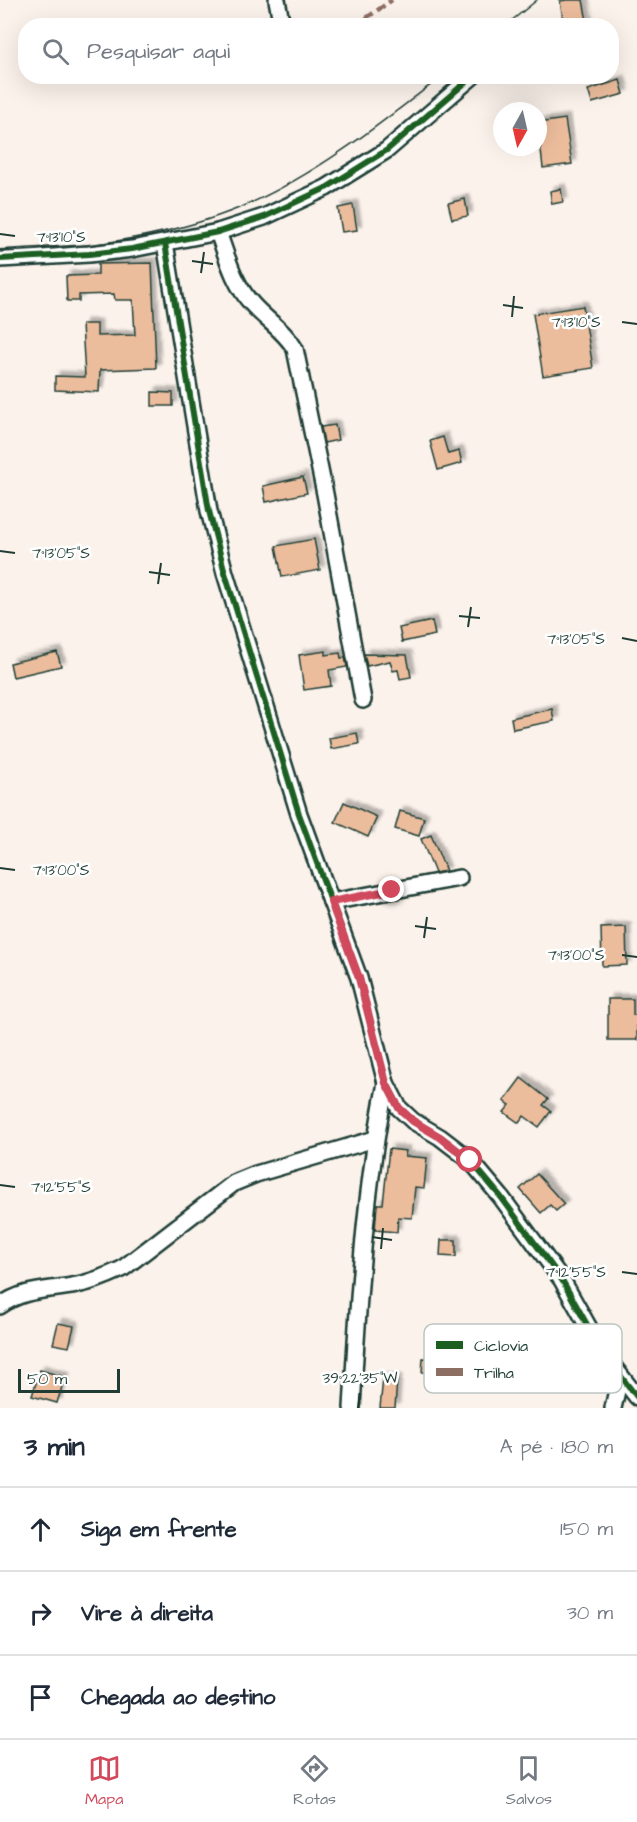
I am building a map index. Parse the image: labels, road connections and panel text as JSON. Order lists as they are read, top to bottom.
{
  "legend": ["Ciclovia", "Trilha"],
  "scale_bar": "50 m",
  "north": "bottom",
  "page": {
    "search": "Pesquisar aqui",
    "scale": "50 m",
    "heading": ["3 min", "A pé · 180 m"],
    "list": [
      ["Siga em frente", "150 m"],
      ["Vire à direita", "30 m"],
      "Chegada ao destino"
    ],
    "nav": ["Mapa", "Rotas", "Salvos"]
  },
  "coordinates": [
    "7°13'10\"S",
    "7°13'05\"S",
    "7°13'00\"S",
    "7°12'55\"S",
    "39°22'35\"W"
  ]
}
